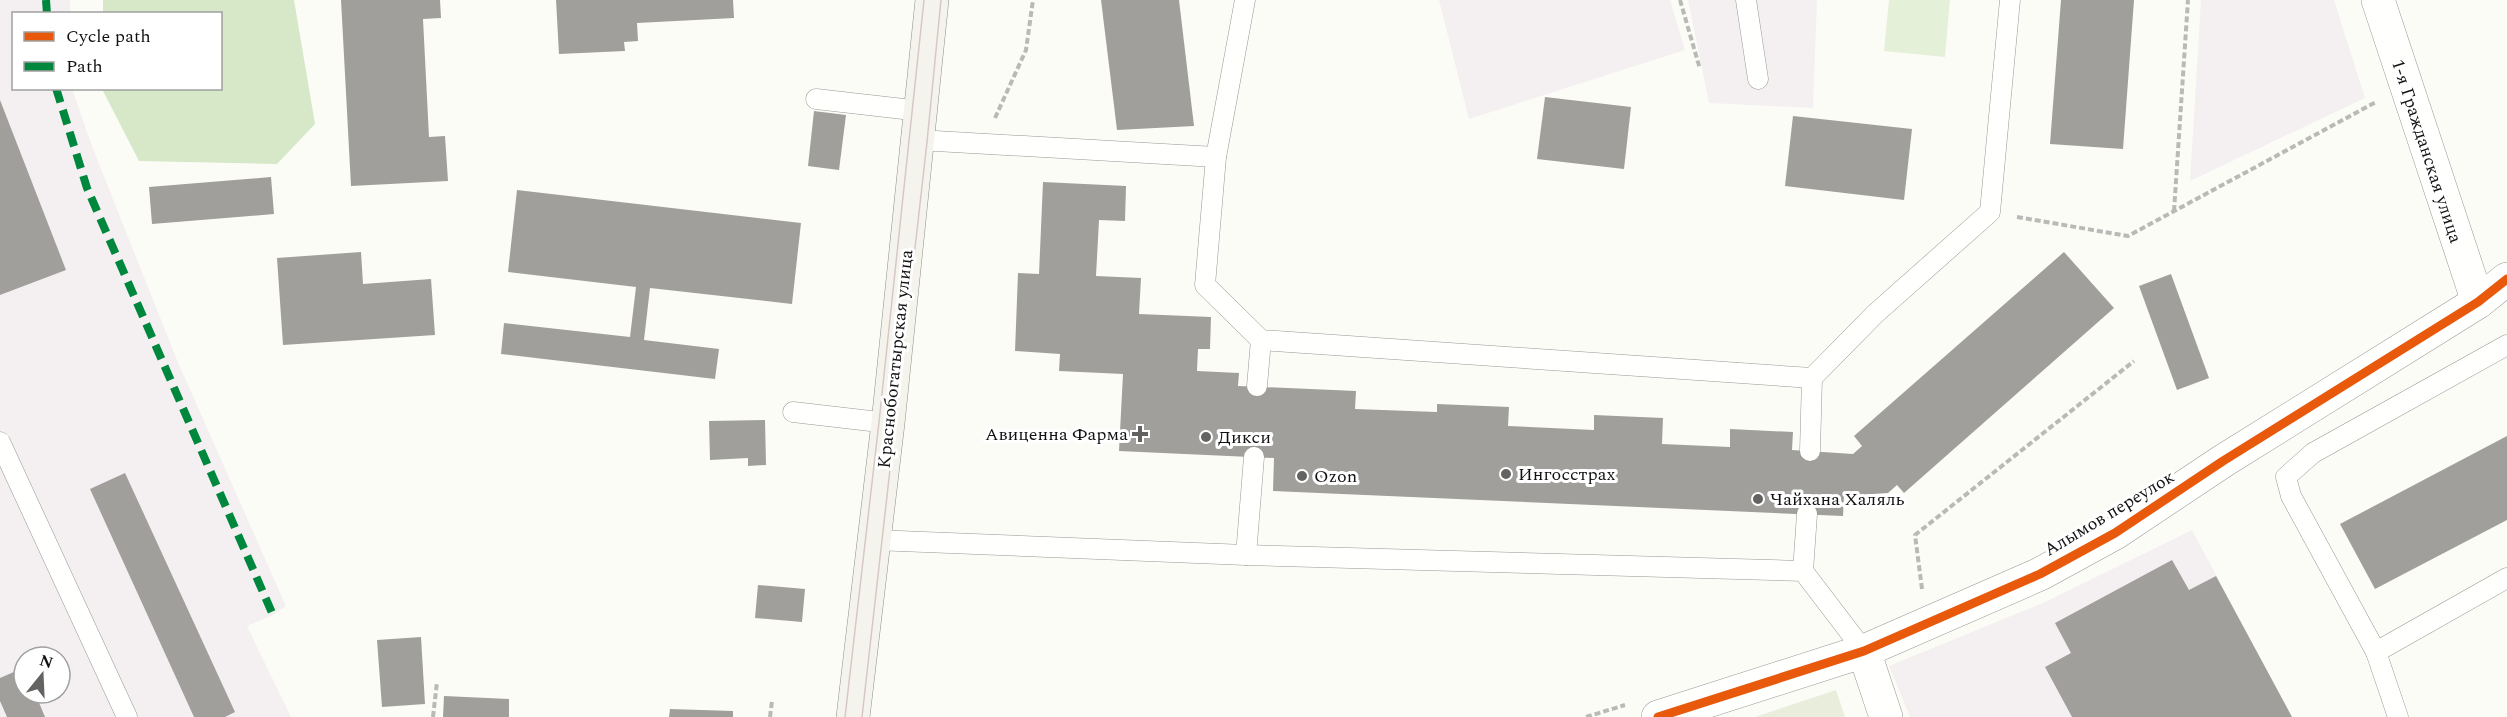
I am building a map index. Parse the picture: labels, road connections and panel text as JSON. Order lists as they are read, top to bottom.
{
  "streets": {
    "main road": ["Краснобогатырская улица"],
    "street": ["1-я Гражданская улица", "Алымов переулок"]
  },
  "crossings": [
    ["1-я Гражданская улица", "Алымов переулок"]
  ],
  "places": {
    "health": ["Авиценна Фарма"],
    "other": [
      "Дикси",
      "Ингосстрах",
      "Ozon",
      "Чайхана Халяль"
    ]
  },
  "legend": ["Cycle path", "Path"],
  "north": "top"
}
